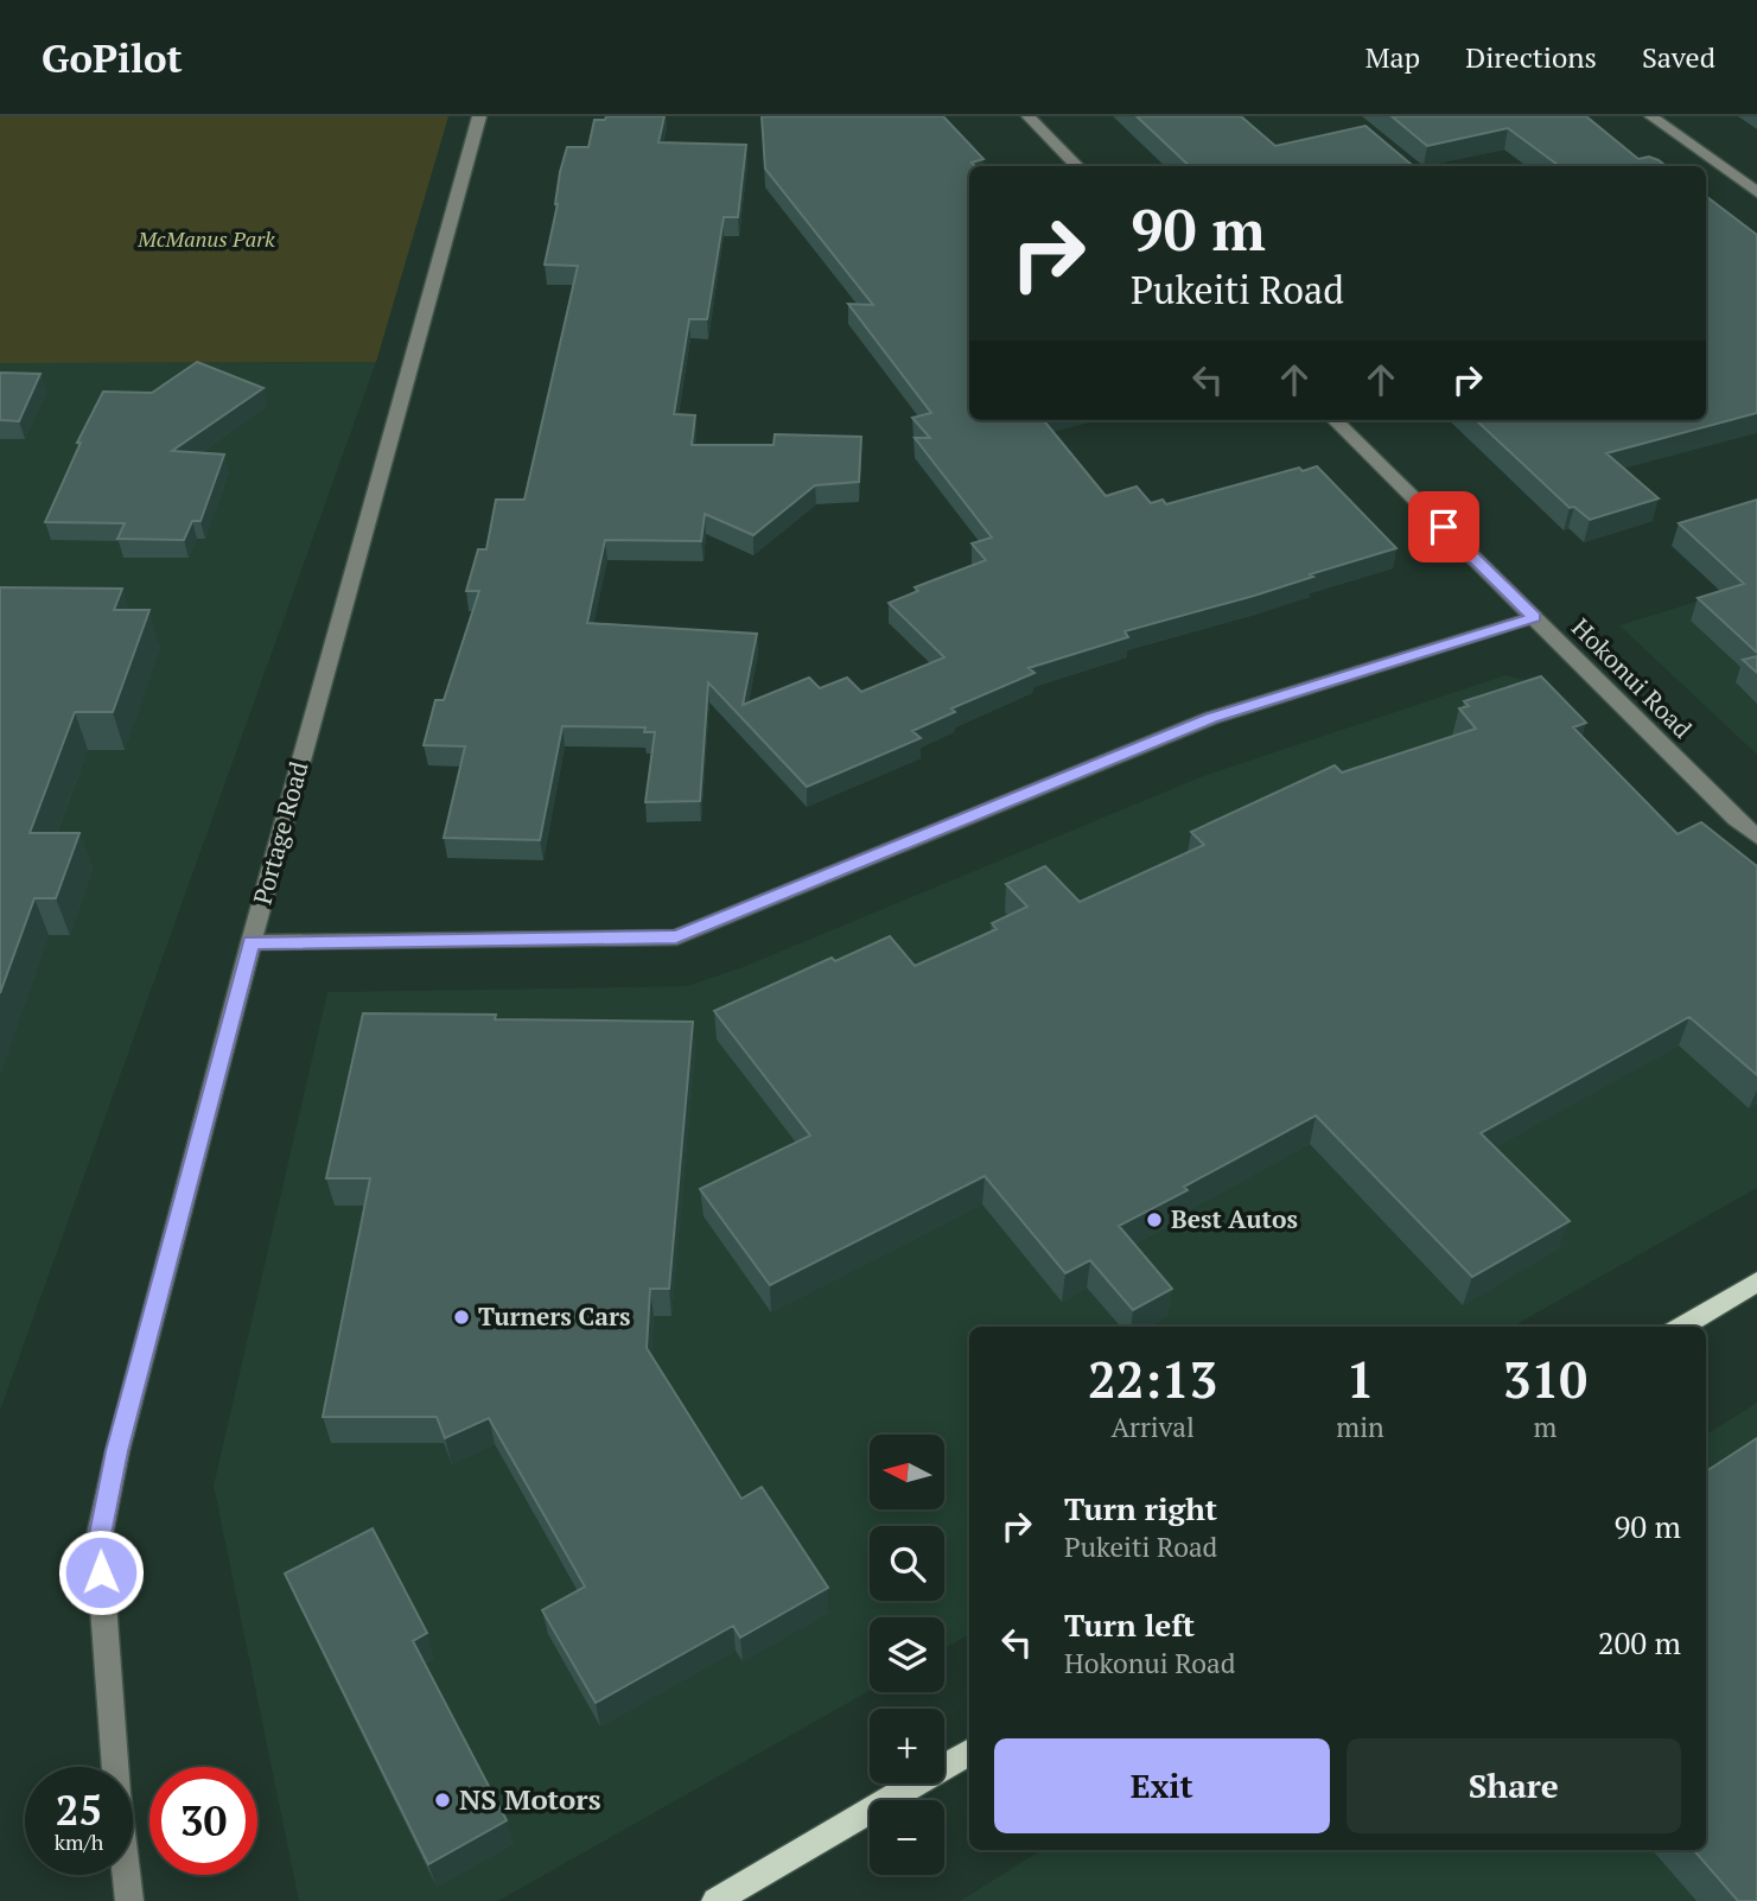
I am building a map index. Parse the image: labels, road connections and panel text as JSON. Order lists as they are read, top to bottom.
{
  "streets": {
    "street": ["Hokonui Road", "Portage Road"]
  },
  "parks": ["McManus Park"],
  "places": ["Best Autos", "Turners Cars", "NS Motors"],
  "north": "left",
  "page": {
    "header": "GoPilot",
    "nav": ["Map", "Directions", "Saved"],
    "turn": ["90 m", "Pukeiti Road"],
    "eta": [
      "22:13",
      "Arrival",
      "1",
      "min",
      "310",
      "m"
    ],
    "map_buttons": ["+", "−"],
    "list": [
      {
        "name": "Turn right",
        "note": "Pukeiti Road",
        "value": "90 m"
      },
      {
        "name": "Turn left",
        "note": "Hokonui Road",
        "value": "200 m"
      }
    ],
    "buttons": ["Exit", "Share"],
    "speed": "25 km/h",
    "limit": "30"
  }
}
